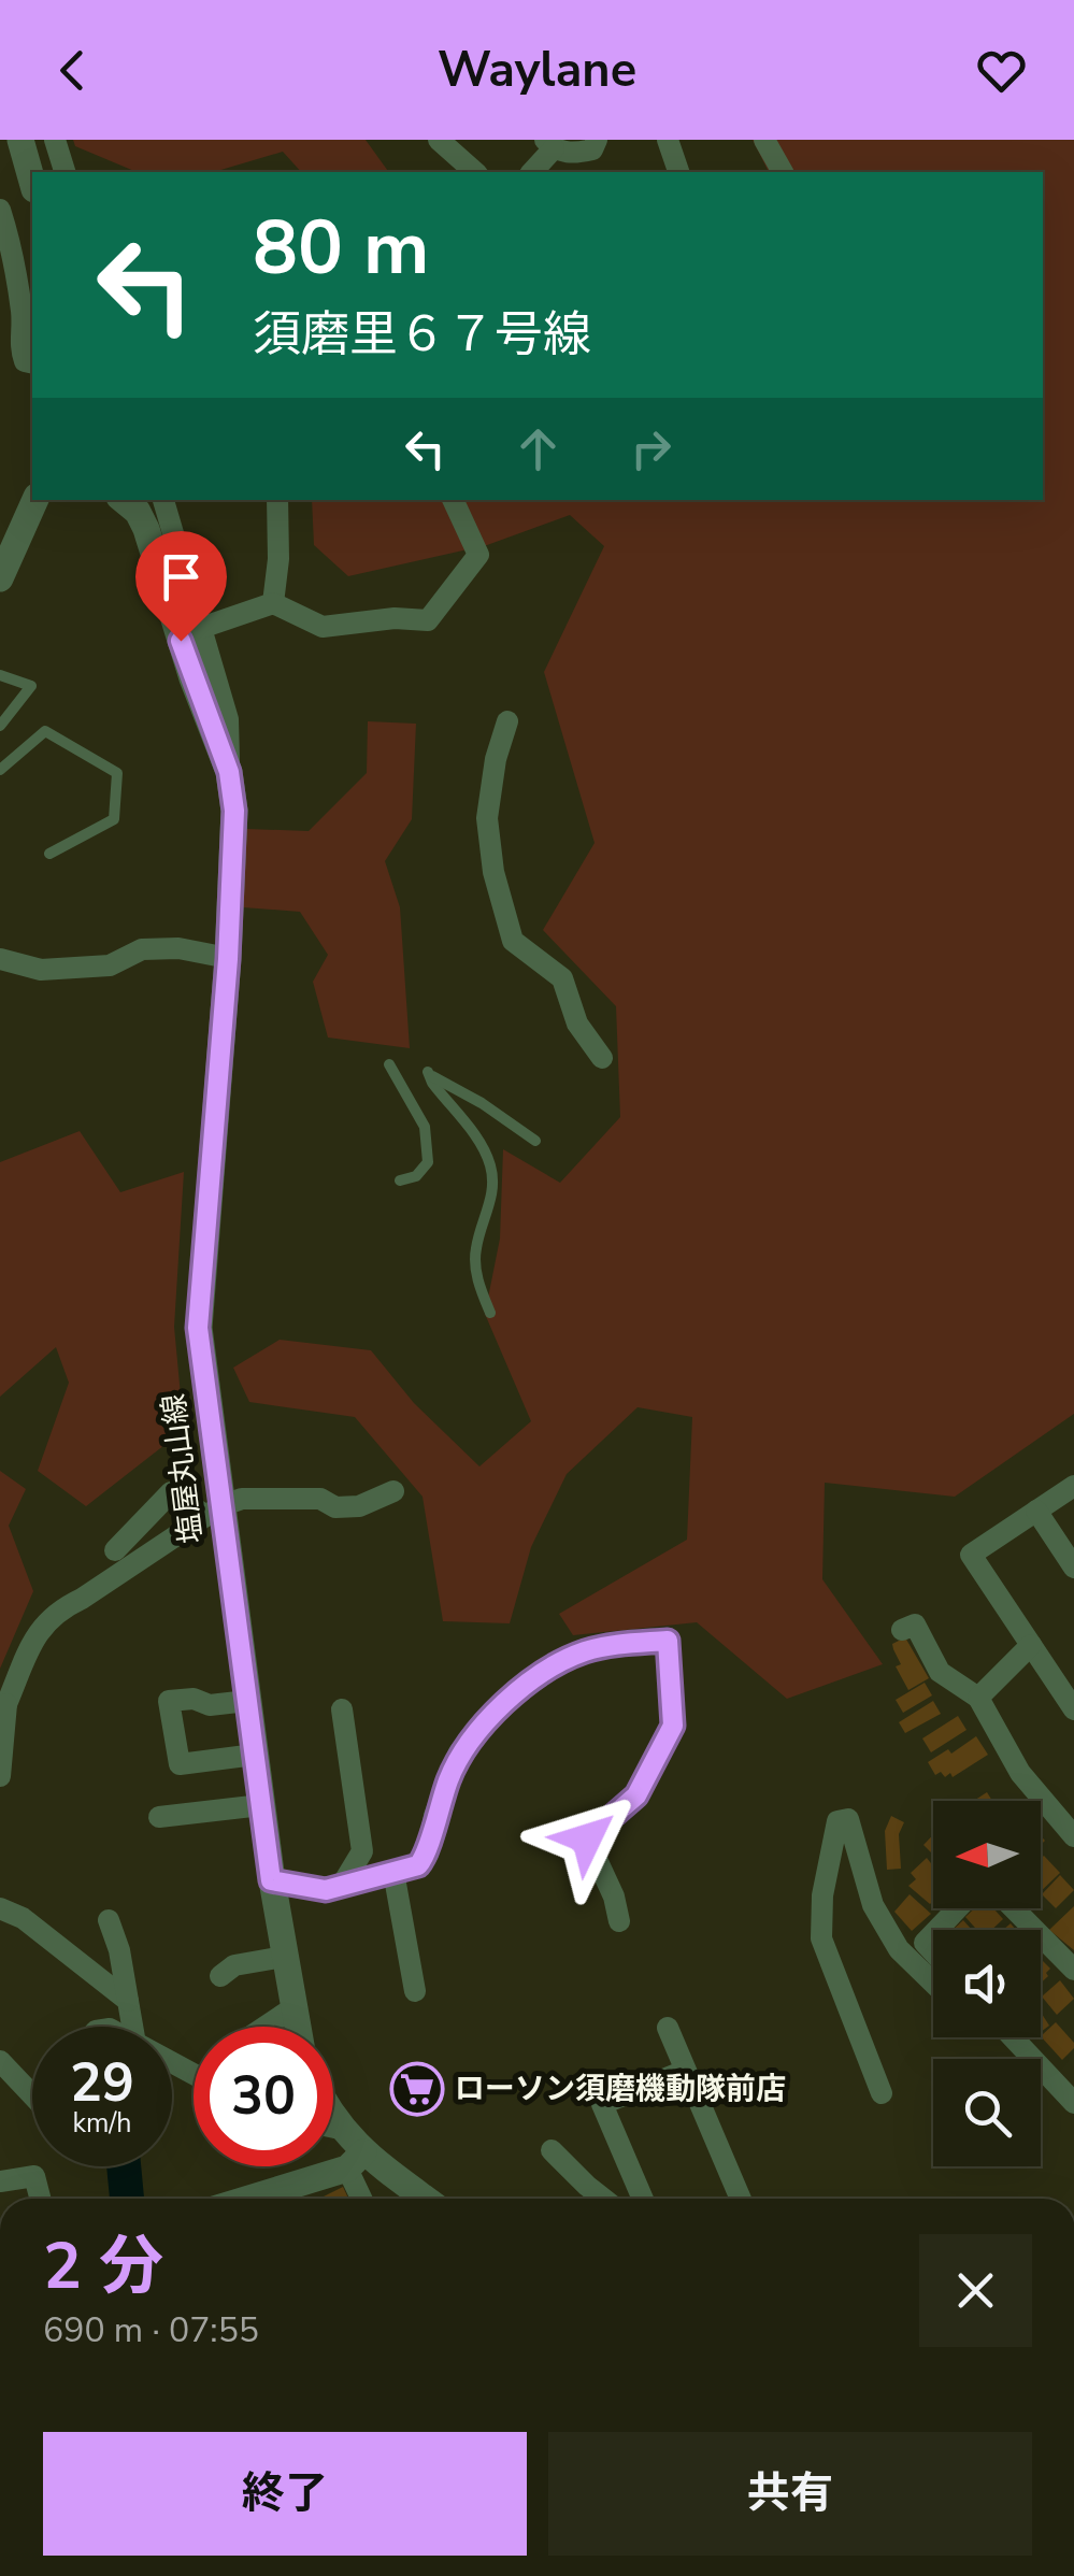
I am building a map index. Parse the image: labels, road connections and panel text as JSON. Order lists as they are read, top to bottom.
{
  "streets": {
    "street": ["塩屋丸山線"]
  },
  "places": {
    "supermarket": ["ローソン須磨機動隊前店"]
  },
  "north": "left",
  "page": {
    "header": "Waylane",
    "turn": ["80 m", "須磨里６７号線"],
    "speed": "29 km/h",
    "limit": "30",
    "heading": ["2 分", "690 m · 07:55"],
    "buttons": ["終了", "共有"]
  }
}
